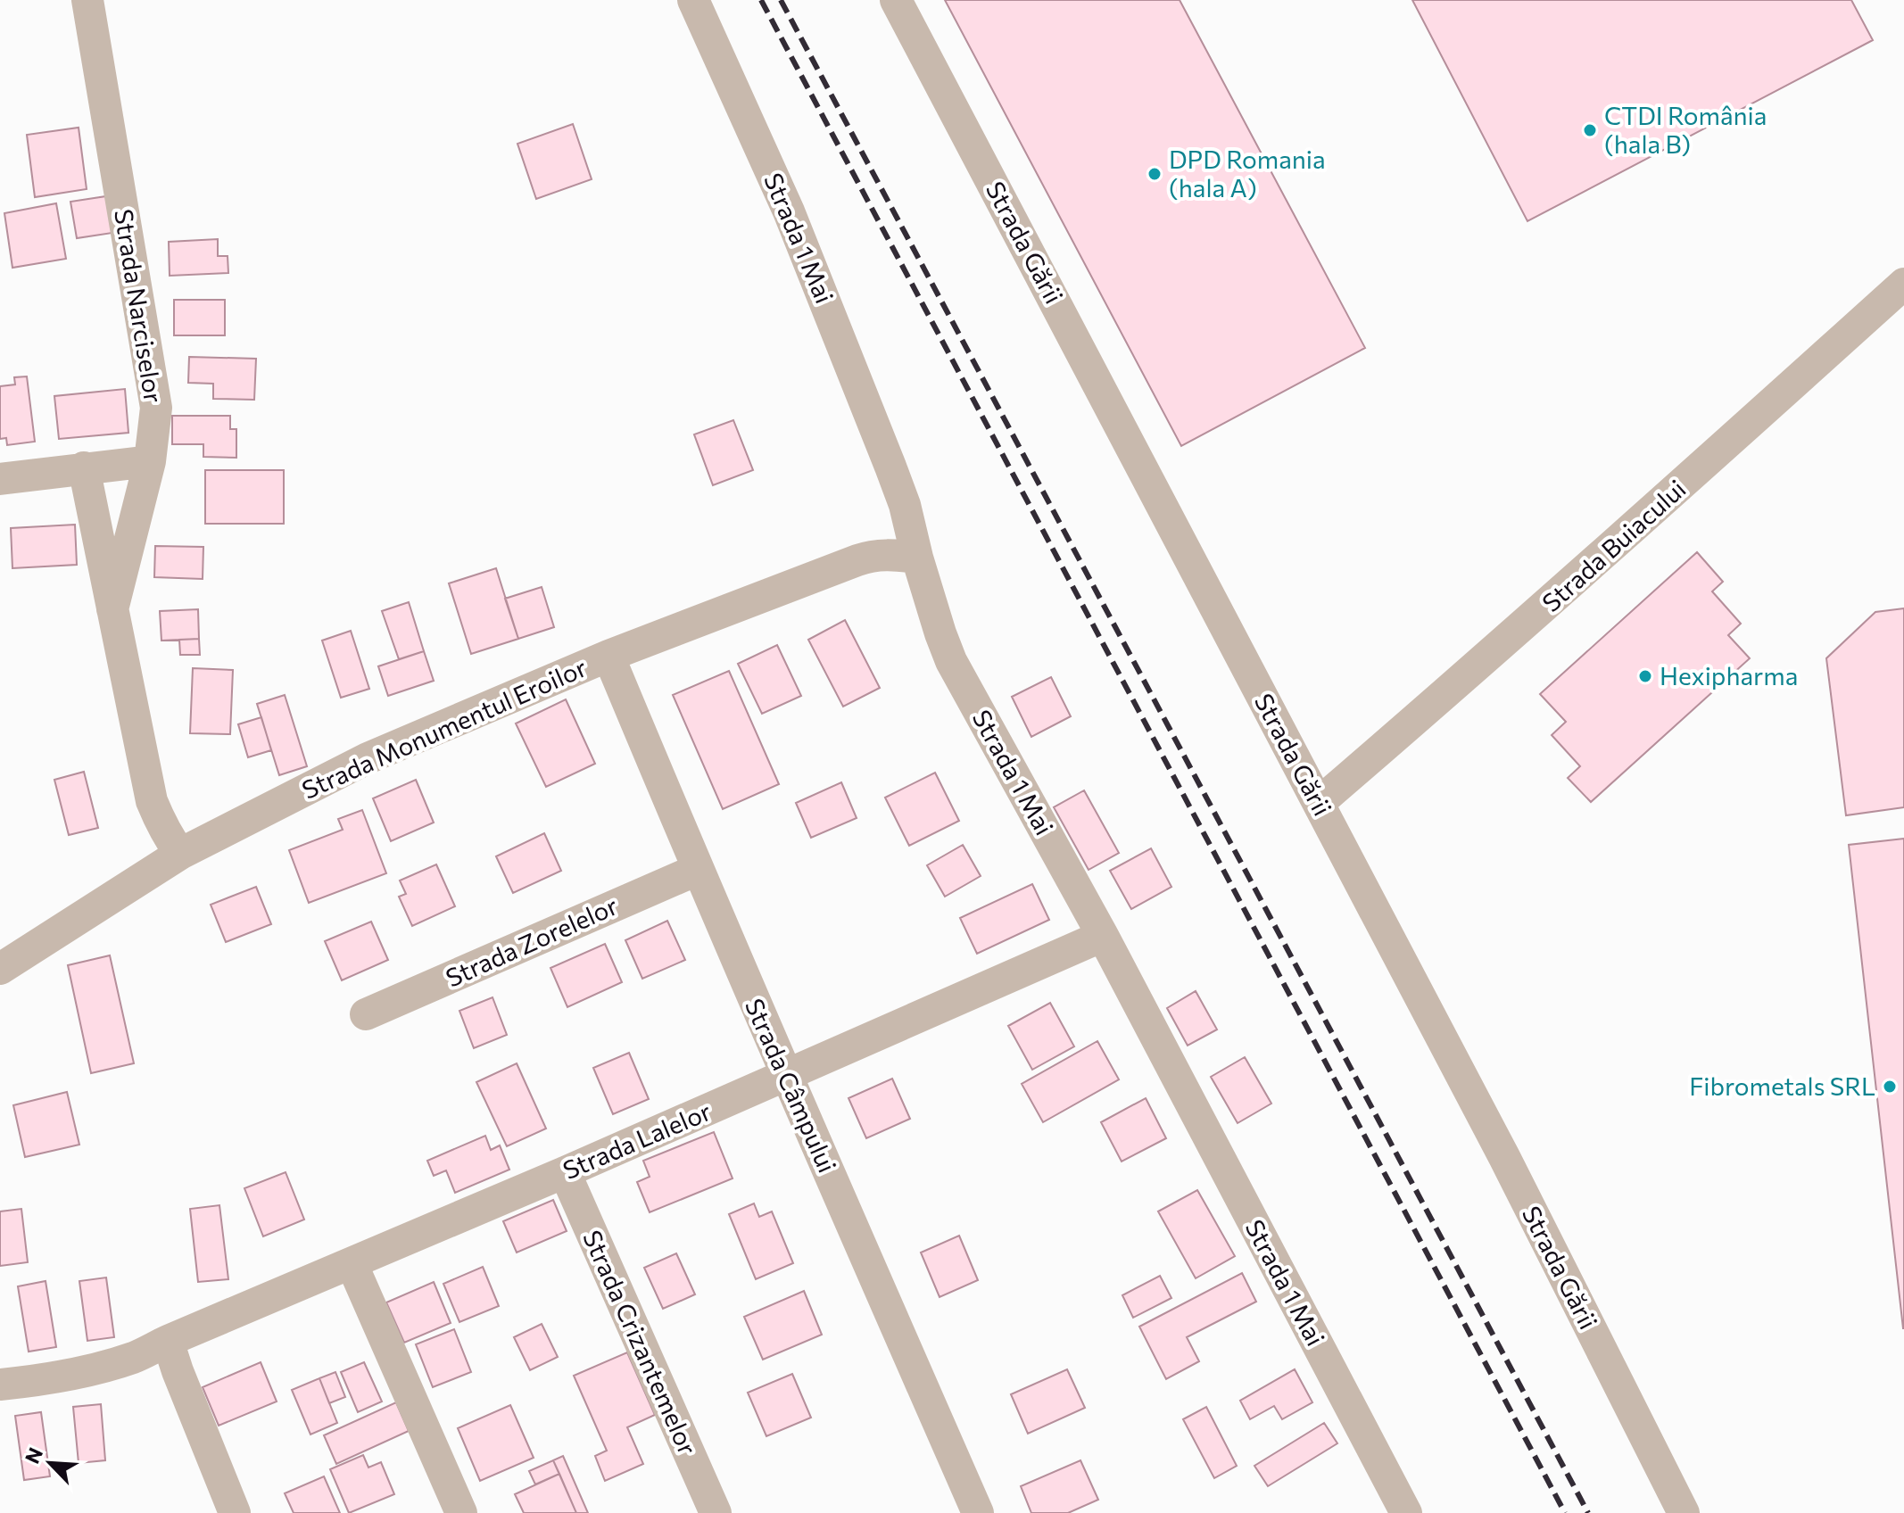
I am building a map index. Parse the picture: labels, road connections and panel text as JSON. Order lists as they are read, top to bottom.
{
  "streets": {
    "street": [
      "Strada 1 Mai",
      "Strada Gării",
      "Strada Narciselor",
      "Strada Buiacului",
      "Strada Monumentul Eroilor",
      "Strada Zorelelor",
      "Strada Câmpului",
      "Strada Lalelor",
      "Strada Crizantemelor"
    ]
  },
  "crossings": [
    ["Strada 1 Mai", "Strada Monumentul Eroilor"],
    ["Strada 1 Mai", "Strada Lalelor"],
    ["Strada Gării", "Strada Buiacului"],
    ["Strada Narciselor", "Strada Monumentul Eroilor"],
    ["Strada Monumentul Eroilor", "Strada Câmpului"],
    ["Strada Zorelelor", "Strada Câmpului"],
    ["Strada Câmpului", "Strada Lalelor"],
    ["Strada Lalelor", "Strada Crizantemelor"]
  ],
  "places": [
    "CTDI România (hala B)",
    "DPD Romania (hala A)",
    "Hexipharma",
    "Fibrometals SRL"
  ],
  "north": "top left"
}
